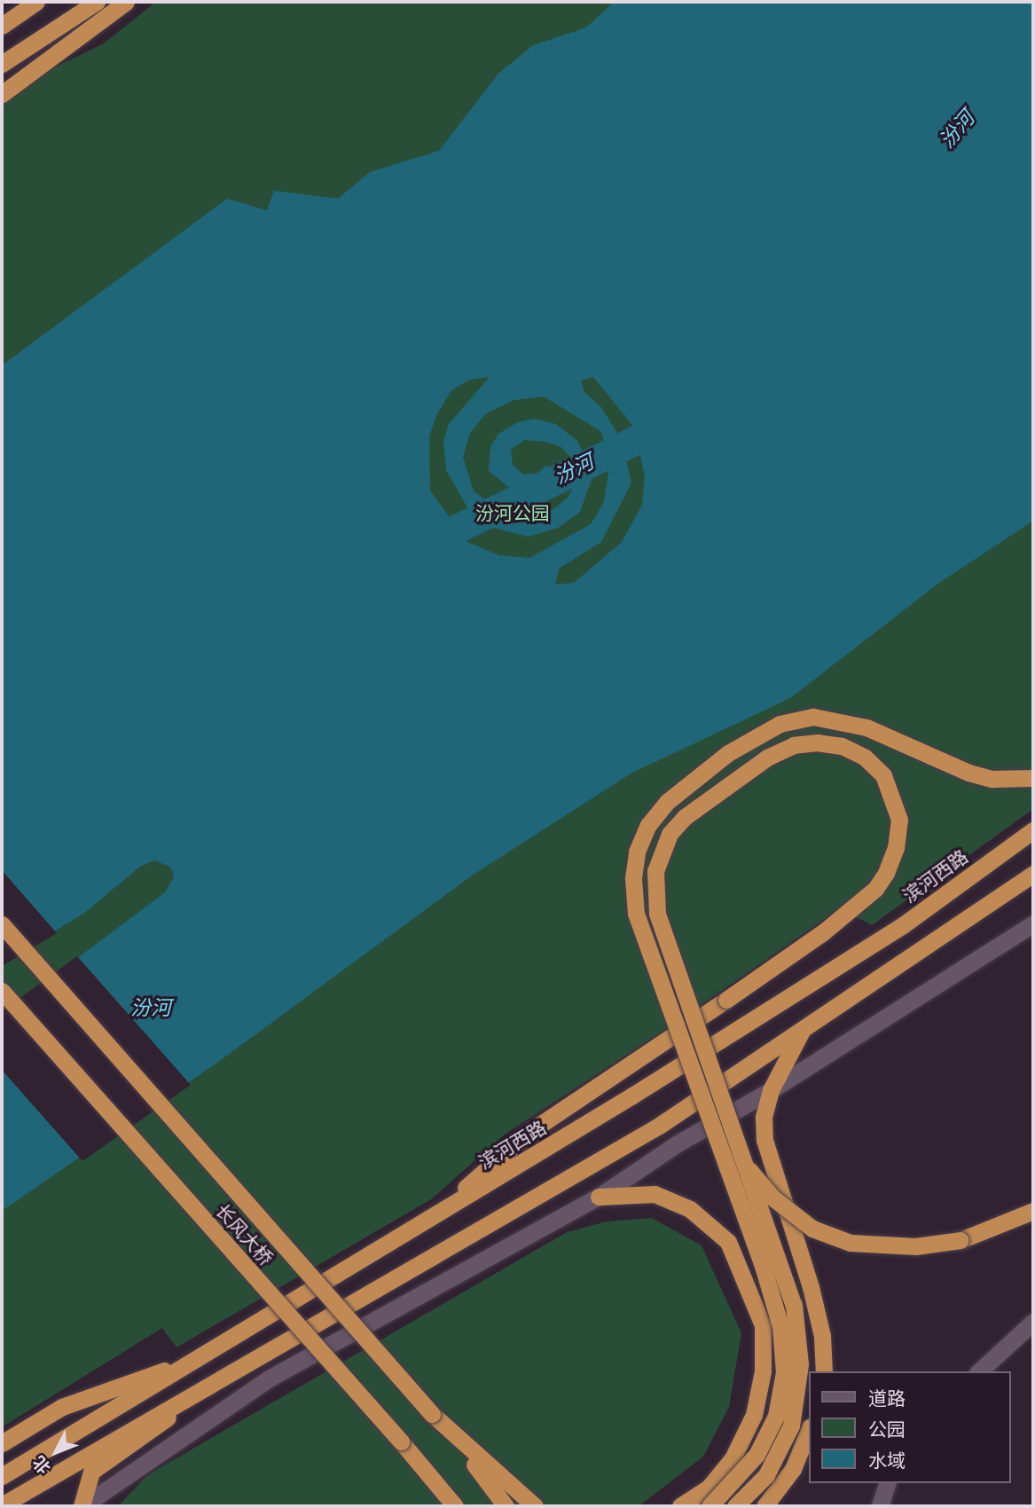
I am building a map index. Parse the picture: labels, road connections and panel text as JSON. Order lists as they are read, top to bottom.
{
  "streets": {
    "highway": ["滨河西路", "长风大桥"]
  },
  "water": ["汾河"],
  "parks": ["汾河公园"],
  "legend": ["道路", "公园", "水域"],
  "north": "bottom left"
}
